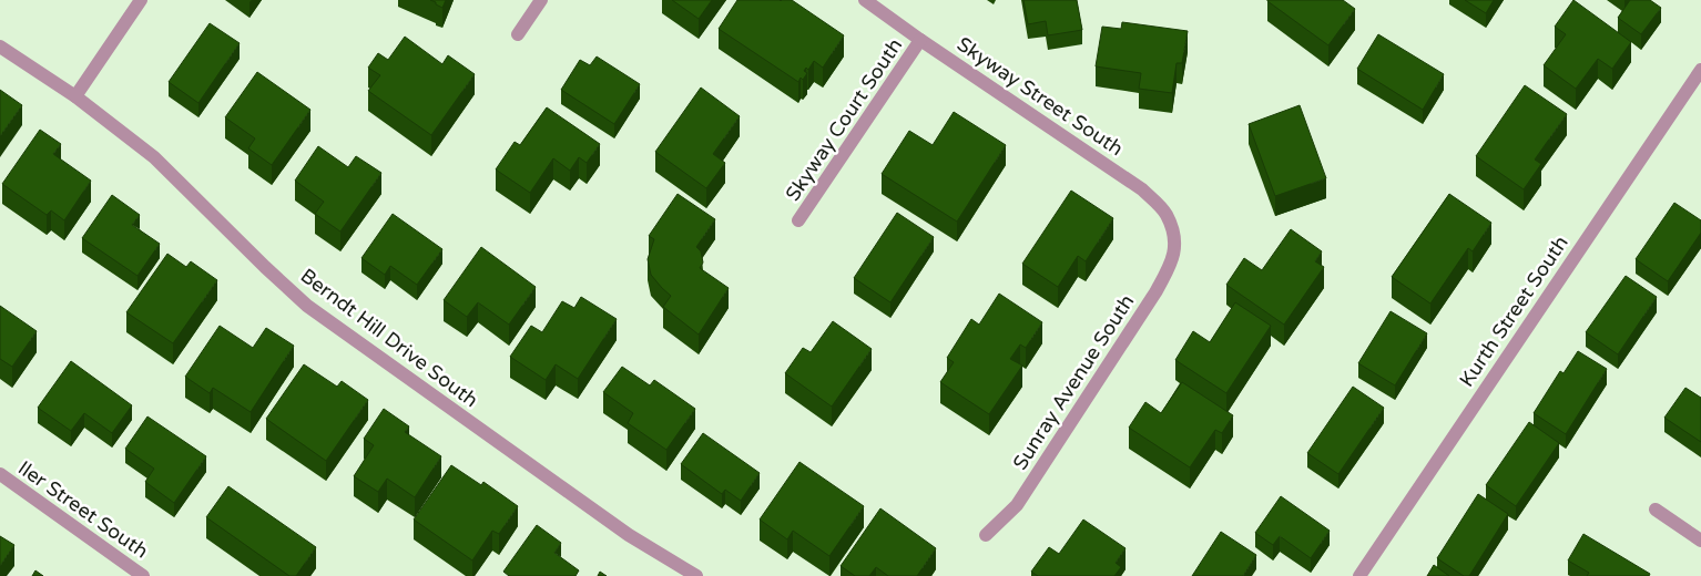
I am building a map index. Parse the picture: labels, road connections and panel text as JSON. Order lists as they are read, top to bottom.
{
  "streets": {
    "street": [
      "Skyway Street South",
      "Skyway Court South",
      "Kurth Street South",
      "Berndt Hill Drive South",
      "Sunray Avenue South",
      "Iler Street South"
    ]
  },
  "crossings": [
    ["Skyway Street South", "Skyway Court South"],
    ["Skyway Street South", "Sunray Avenue South"]
  ]
}
